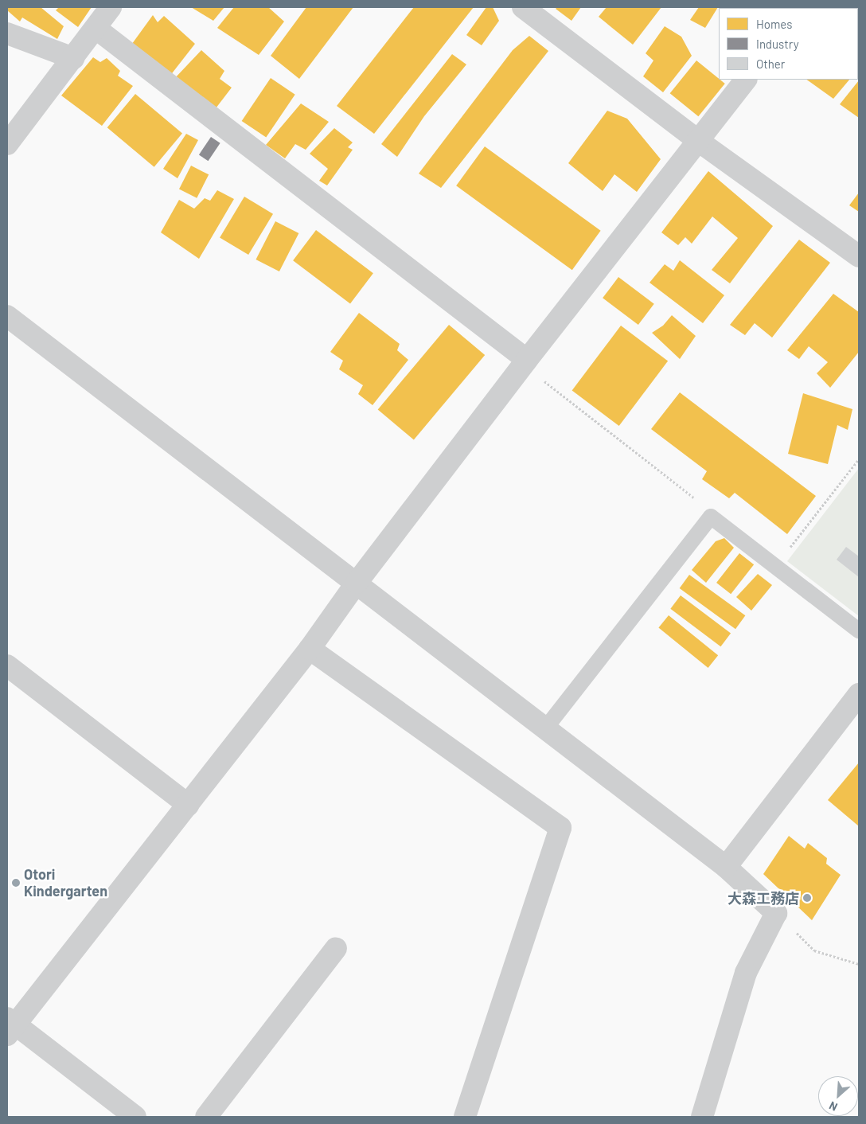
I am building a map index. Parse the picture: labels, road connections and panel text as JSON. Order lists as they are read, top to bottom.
{
  "places": ["Otori Kindergarten", "大森工務店"],
  "legend": ["Homes", "Industry", "Other"],
  "north": "bottom left"
}
